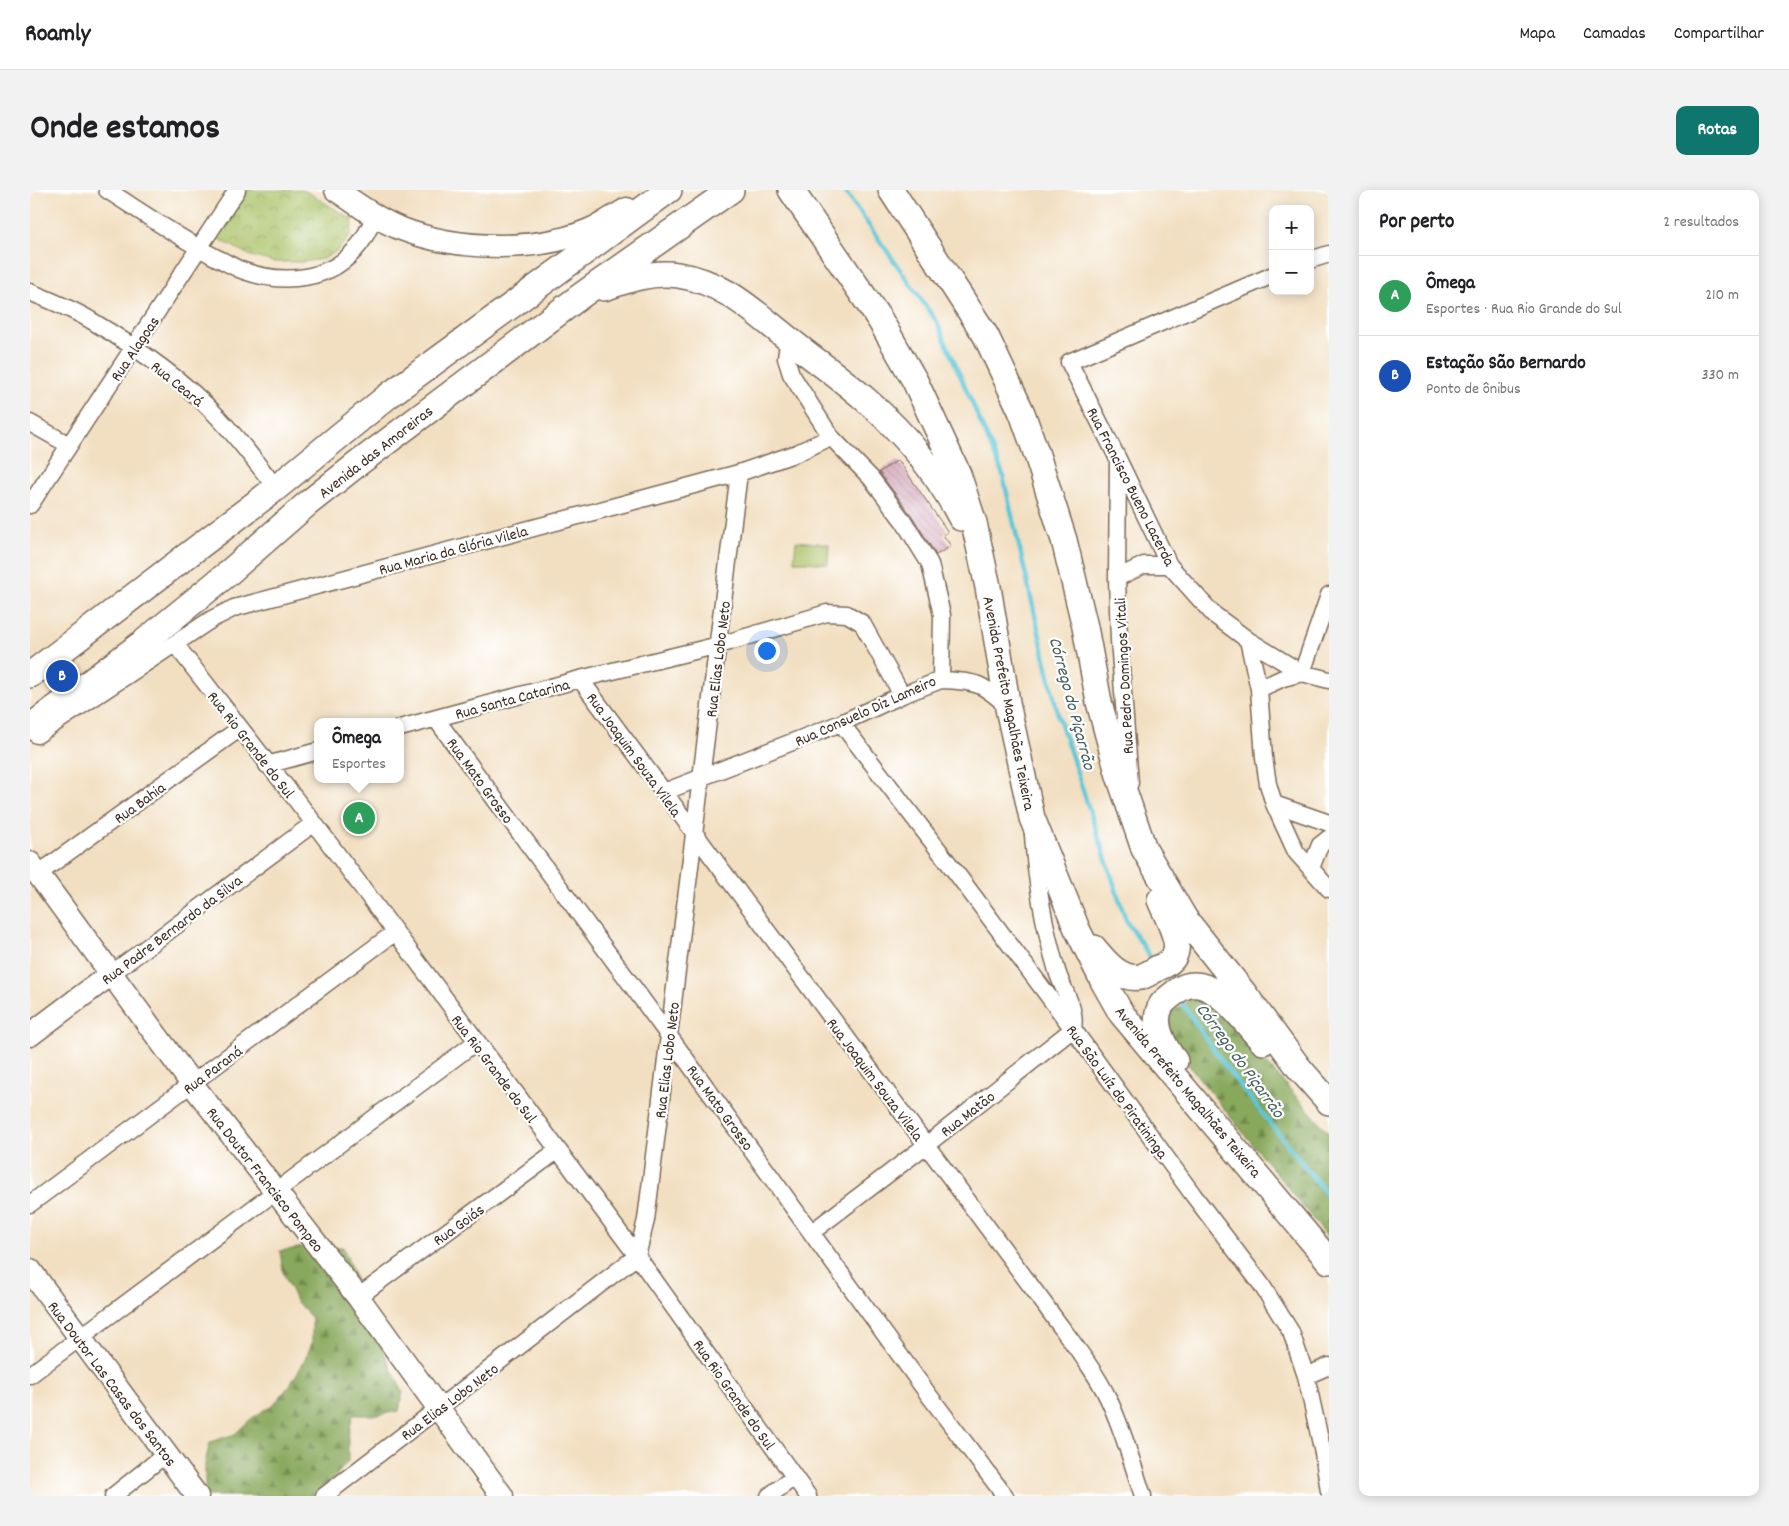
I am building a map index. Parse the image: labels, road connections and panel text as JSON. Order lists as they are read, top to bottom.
{
  "streets": {
    "main road": ["Avenida das Amoreiras", "Avenida Prefeito Magalhães Teixeira"],
    "street": [
      "Rua Alagoas",
      "Rua Ceará",
      "Rua Francisco Bueno Lacerda",
      "Rua Maria da Glória Vilela",
      "Rua Elias Lobo Neto",
      "Rua Pedro Domingos Vitali",
      "Rua Santa Catarina",
      "Rua Consuelo Diz Lameiro",
      "Rua Rio Grande do Sul",
      "Rua Joaquim Souza Vilela",
      "Rua Mato Grosso",
      "Rua Bahia",
      "Rua Padre Bernardo da Silva",
      "Rua Paraná",
      "Rua São Luíz do Piratininga",
      "Rua Matão",
      "Rua Doutor Francisco Pompeo",
      "Rua Goiás",
      "Rua Doutor Las Casas dos Santos"
    ]
  },
  "crossings": [
    ["Rua Alagoas", "Rua Ceará"],
    ["Rua Ceará", "Avenida das Amoreiras"],
    ["Rua Francisco Bueno Lacerda", "Rua Pedro Domingos Vitali"],
    ["Rua Maria da Glória Vilela", "Rua Elias Lobo Neto"],
    ["Rua Maria da Glória Vilela", "Rua Rio Grande do Sul"],
    ["Rua Elias Lobo Neto", "Rua Santa Catarina"],
    ["Rua Elias Lobo Neto", "Rua Consuelo Diz Lameiro"],
    ["Rua Elias Lobo Neto", "Rua Rio Grande do Sul"],
    ["Rua Elias Lobo Neto", "Rua Joaquim Souza Vilela"],
    ["Rua Elias Lobo Neto", "Rua Mato Grosso"],
    ["Rua Elias Lobo Neto", "Rua Doutor Francisco Pompeo"],
    ["Rua Santa Catarina", "Rua Consuelo Diz Lameiro"],
    ["Rua Santa Catarina", "Rua Joaquim Souza Vilela"],
    ["Rua Santa Catarina", "Rua Mato Grosso"],
    ["Rua Consuelo Diz Lameiro", "Rua Joaquim Souza Vilela"],
    ["Rua Consuelo Diz Lameiro", "Rua São Luíz do Piratininga"],
    ["Rua Rio Grande do Sul", "Rua Bahia"],
    ["Rua Rio Grande do Sul", "Rua Padre Bernardo da Silva"],
    ["Rua Rio Grande do Sul", "Rua Paraná"],
    ["Rua Rio Grande do Sul", "Rua Goiás"],
    ["Rua Joaquim Souza Vilela", "Rua Matão"],
    ["Rua Mato Grosso", "Rua Matão"],
    ["Rua Bahia", "Rua Doutor Francisco Pompeo"],
    ["Rua Padre Bernardo da Silva", "Rua Doutor Francisco Pompeo"],
    ["Rua Paraná", "Rua Doutor Francisco Pompeo"],
    ["Rua São Luíz do Piratininga", "Rua Matão"],
    ["Rua Doutor Francisco Pompeo", "Rua Goiás"]
  ],
  "water": ["Córrego do Piçarrão"],
  "page": {
    "header": "Roamly",
    "nav": ["Mapa", "Camadas", "Compartilhar"],
    "title": "Onde estamos",
    "buttons": "Rotas",
    "heading": ["Por perto", "2 resultados"],
    "map_buttons": ["+", "−"],
    "list": [
      {
        "mark": "A",
        "name": "Ômega",
        "note": "Esportes · Rua Rio Grande do Sul",
        "value": "210 m"
      },
      {
        "mark": "B",
        "name": "Estação São Bernardo",
        "note": "Ponto de ônibus",
        "value": "330 m"
      }
    ],
    "pins": ["B", "A"],
    "popup": ["Ômega", "Esportes"]
  }
}
